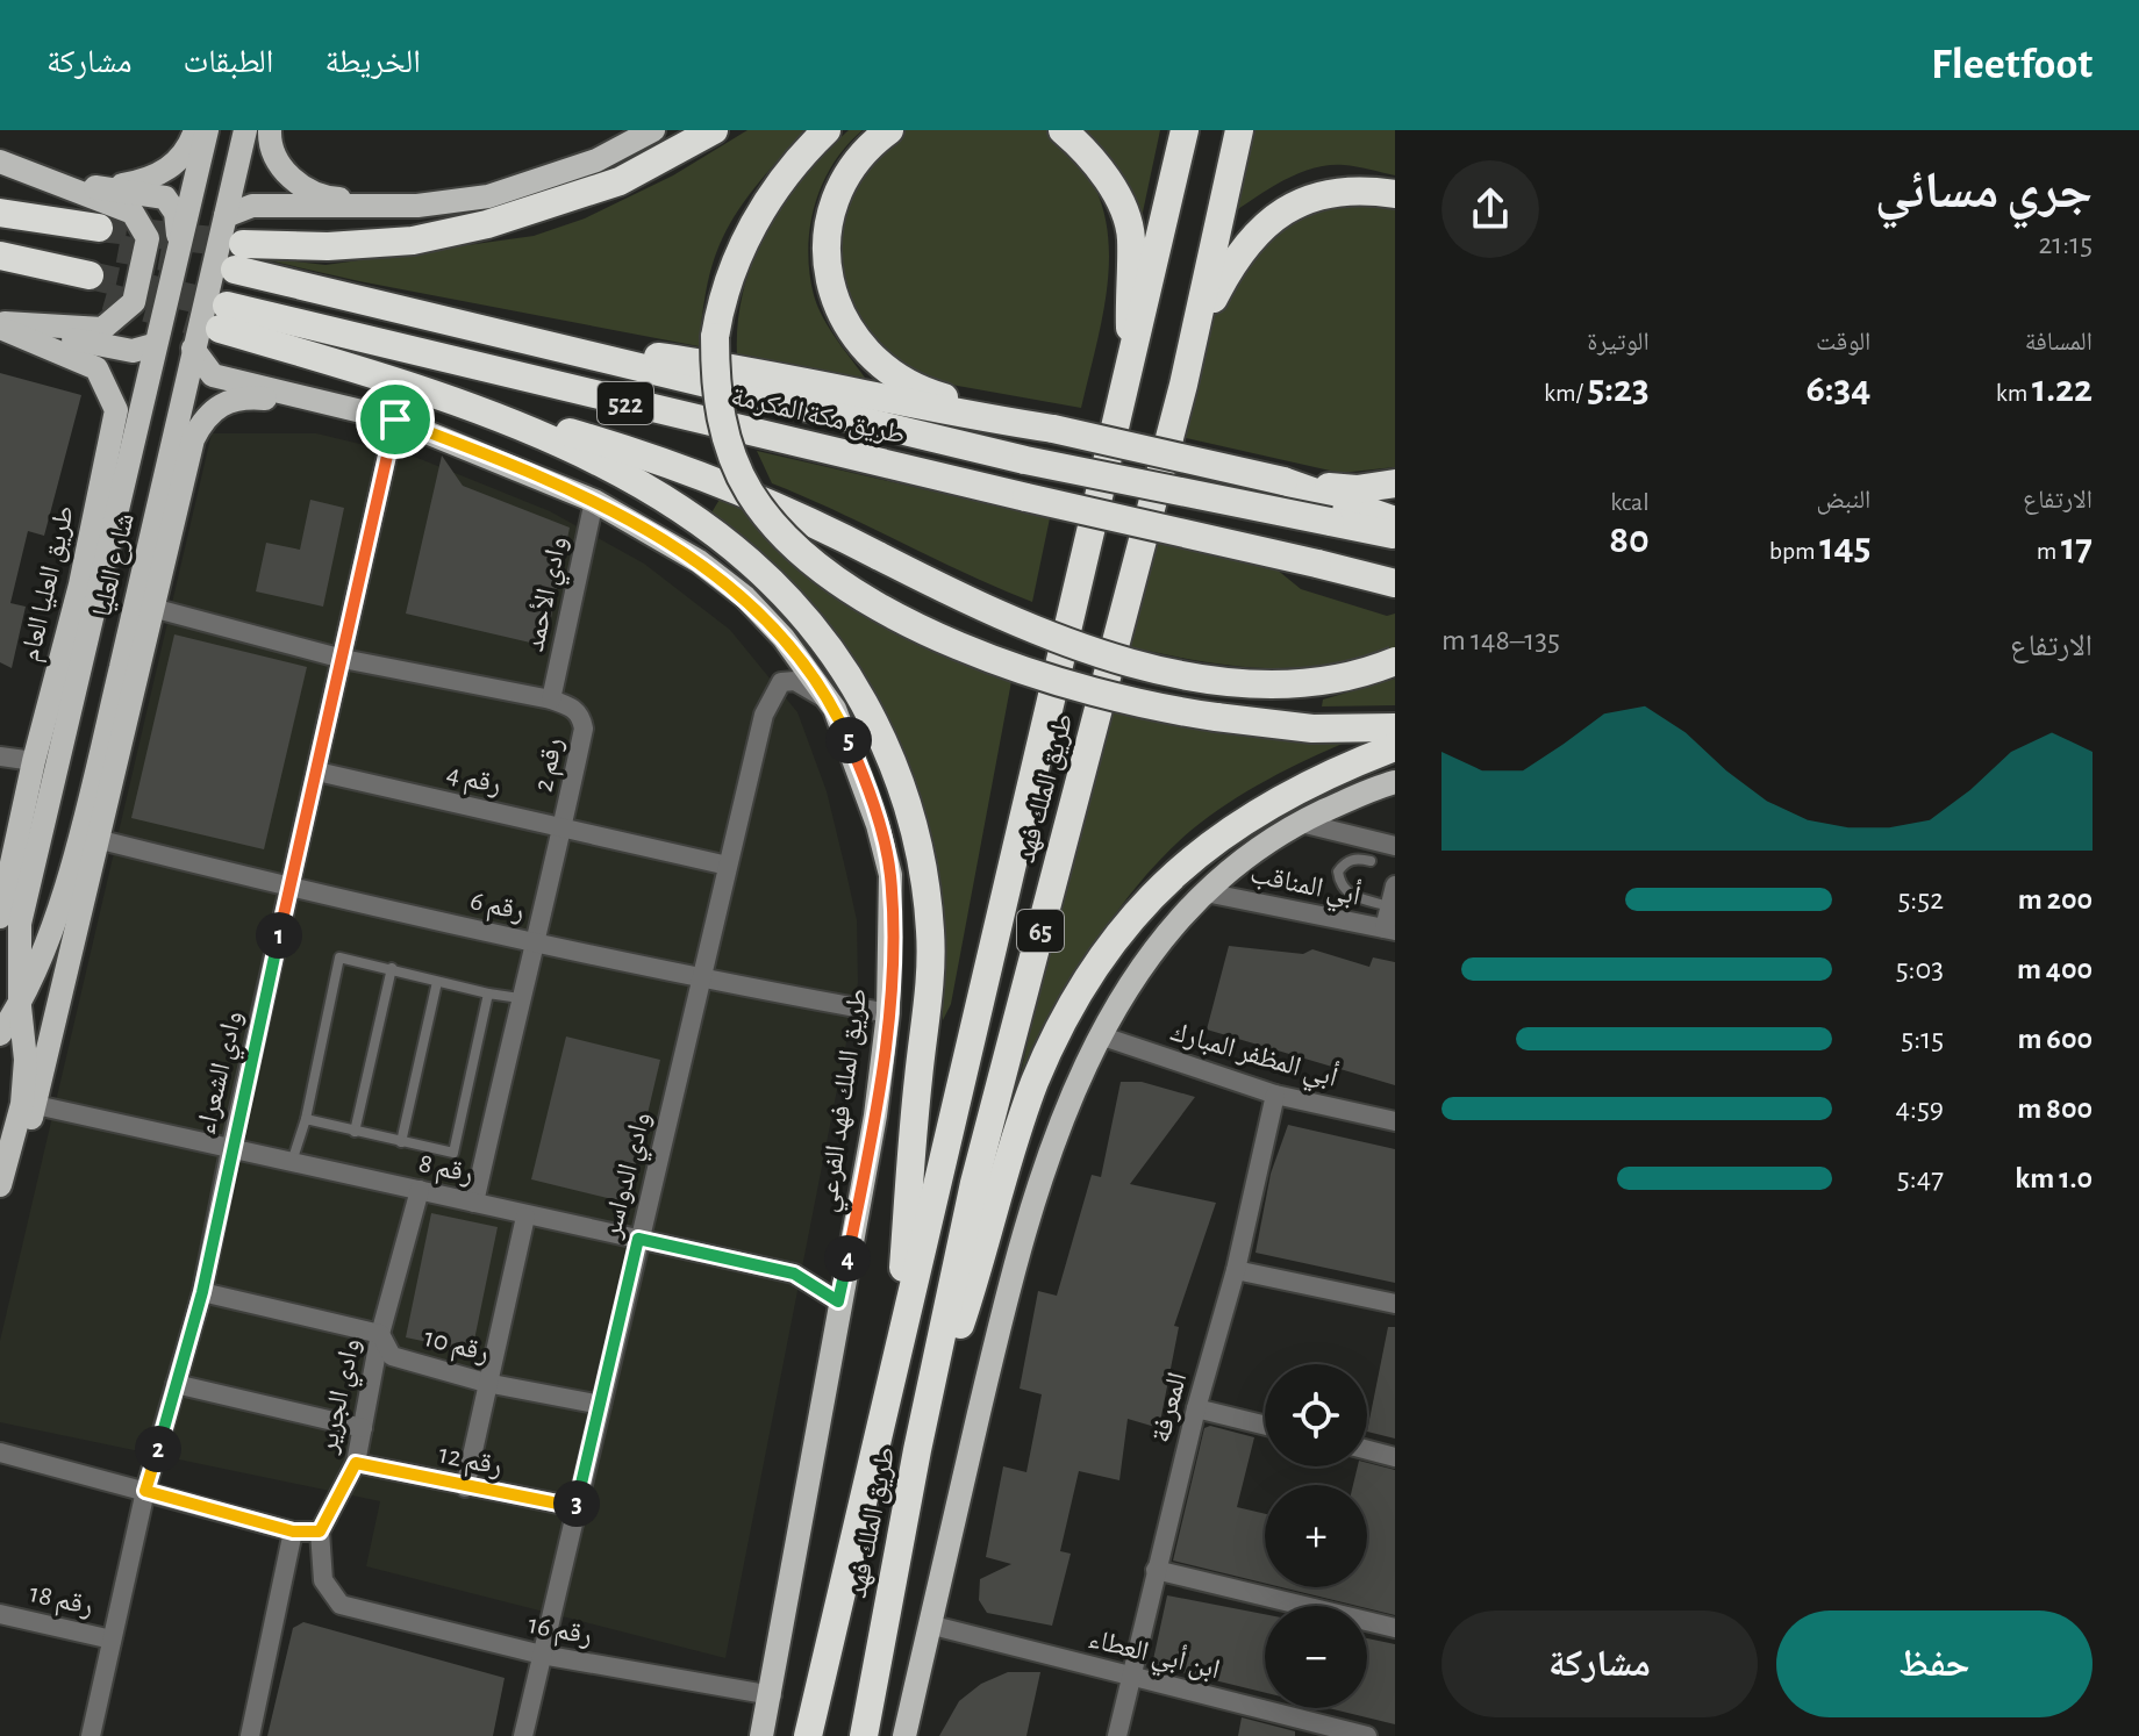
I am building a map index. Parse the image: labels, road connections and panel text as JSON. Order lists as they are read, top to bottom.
{
  "streets": {
    "highway": [
      "522",
      "طريق مكة المكرمة",
      "طريق الملك فهد",
      "65"
    ],
    "main road": ["شارع العليا", "طريق العليا العام", "طريق الملك فهد الفرعي"],
    "street": [
      "وادي الأحمد",
      "رقم 2",
      "رقم 4",
      "أبي المناقب",
      "رقم 6",
      "أبي المظفر المبارك",
      "وادي الشعراء",
      "رقم 8",
      "وادي الدواسر",
      "رقم 10",
      "وادي الجرير",
      "المعرفة",
      "رقم 12",
      "رقم 18",
      "رقم 16",
      "ابن أبي العطاء"
    ]
  },
  "crossings": [
    ["وادي الأحمد", "رقم 2"],
    ["وادي الأحمد", "طريق الملك فهد الفرعي"],
    ["رقم 2", "رقم 4"],
    ["رقم 2", "رقم 6"],
    ["رقم 2", "وادي الشعراء"],
    ["رقم 2", "رقم 8"],
    ["رقم 4", "وادي الشعراء"],
    ["رقم 4", "وادي الدواسر"],
    ["رقم 6", "وادي الشعراء"],
    ["رقم 6", "طريق الملك فهد الفرعي"],
    ["رقم 6", "وادي الدواسر"],
    ["أبي المظفر المبارك", "المعرفة"],
    ["وادي الشعراء", "طريق الملك فهد الفرعي"],
    ["وادي الشعراء", "رقم 8"],
    ["وادي الشعراء", "رقم 10"],
    ["وادي الشعراء", "رقم 18"],
    ["طريق الملك فهد الفرعي", "رقم 8"],
    ["طريق الملك فهد الفرعي", "وادي الدواسر"],
    ["طريق الملك فهد الفرعي", "رقم 16"],
    ["رقم 8", "وادي الدواسر"],
    ["رقم 8", "وادي الجرير"],
    ["وادي الدواسر", "رقم 10"],
    ["وادي الدواسر", "رقم 12"],
    ["وادي الدواسر", "رقم 16"],
    ["رقم 10", "وادي الجرير"],
    ["وادي الجرير", "رقم 12"],
    ["وادي الجرير", "رقم 16"],
    ["المعرفة", "ابن أبي العطاء"]
  ],
  "page": {
    "header": "Fleetfoot",
    "nav": ["الخريطة", "الطبقات", "مشاركة"],
    "heading": ["جري مسائي", "21:15"],
    "stats": [
      ["المسافة", "1.22 km"],
      ["الوقت", "6:34"],
      ["الوتيرة", "5:23 /km"],
      ["الارتفاع", "17 m"],
      ["النبض", "145 bpm"],
      ["kcal", "80"]
    ],
    "chart": ["الارتفاع", "135–148 m"],
    "pins": [
      "5",
      "1",
      "4",
      "2",
      "3"
    ],
    "list": [
      {
        "name": "200 m",
        "note": "5:52"
      },
      {
        "name": "400 m",
        "note": "5:03"
      },
      {
        "name": "600 m",
        "note": "5:15"
      },
      {
        "name": "800 m",
        "note": "4:59"
      },
      {
        "name": "1.0 km",
        "note": "5:47"
      }
    ],
    "map_buttons": ["+", "−"],
    "buttons": ["حفظ", "مشاركة"]
  }
}
